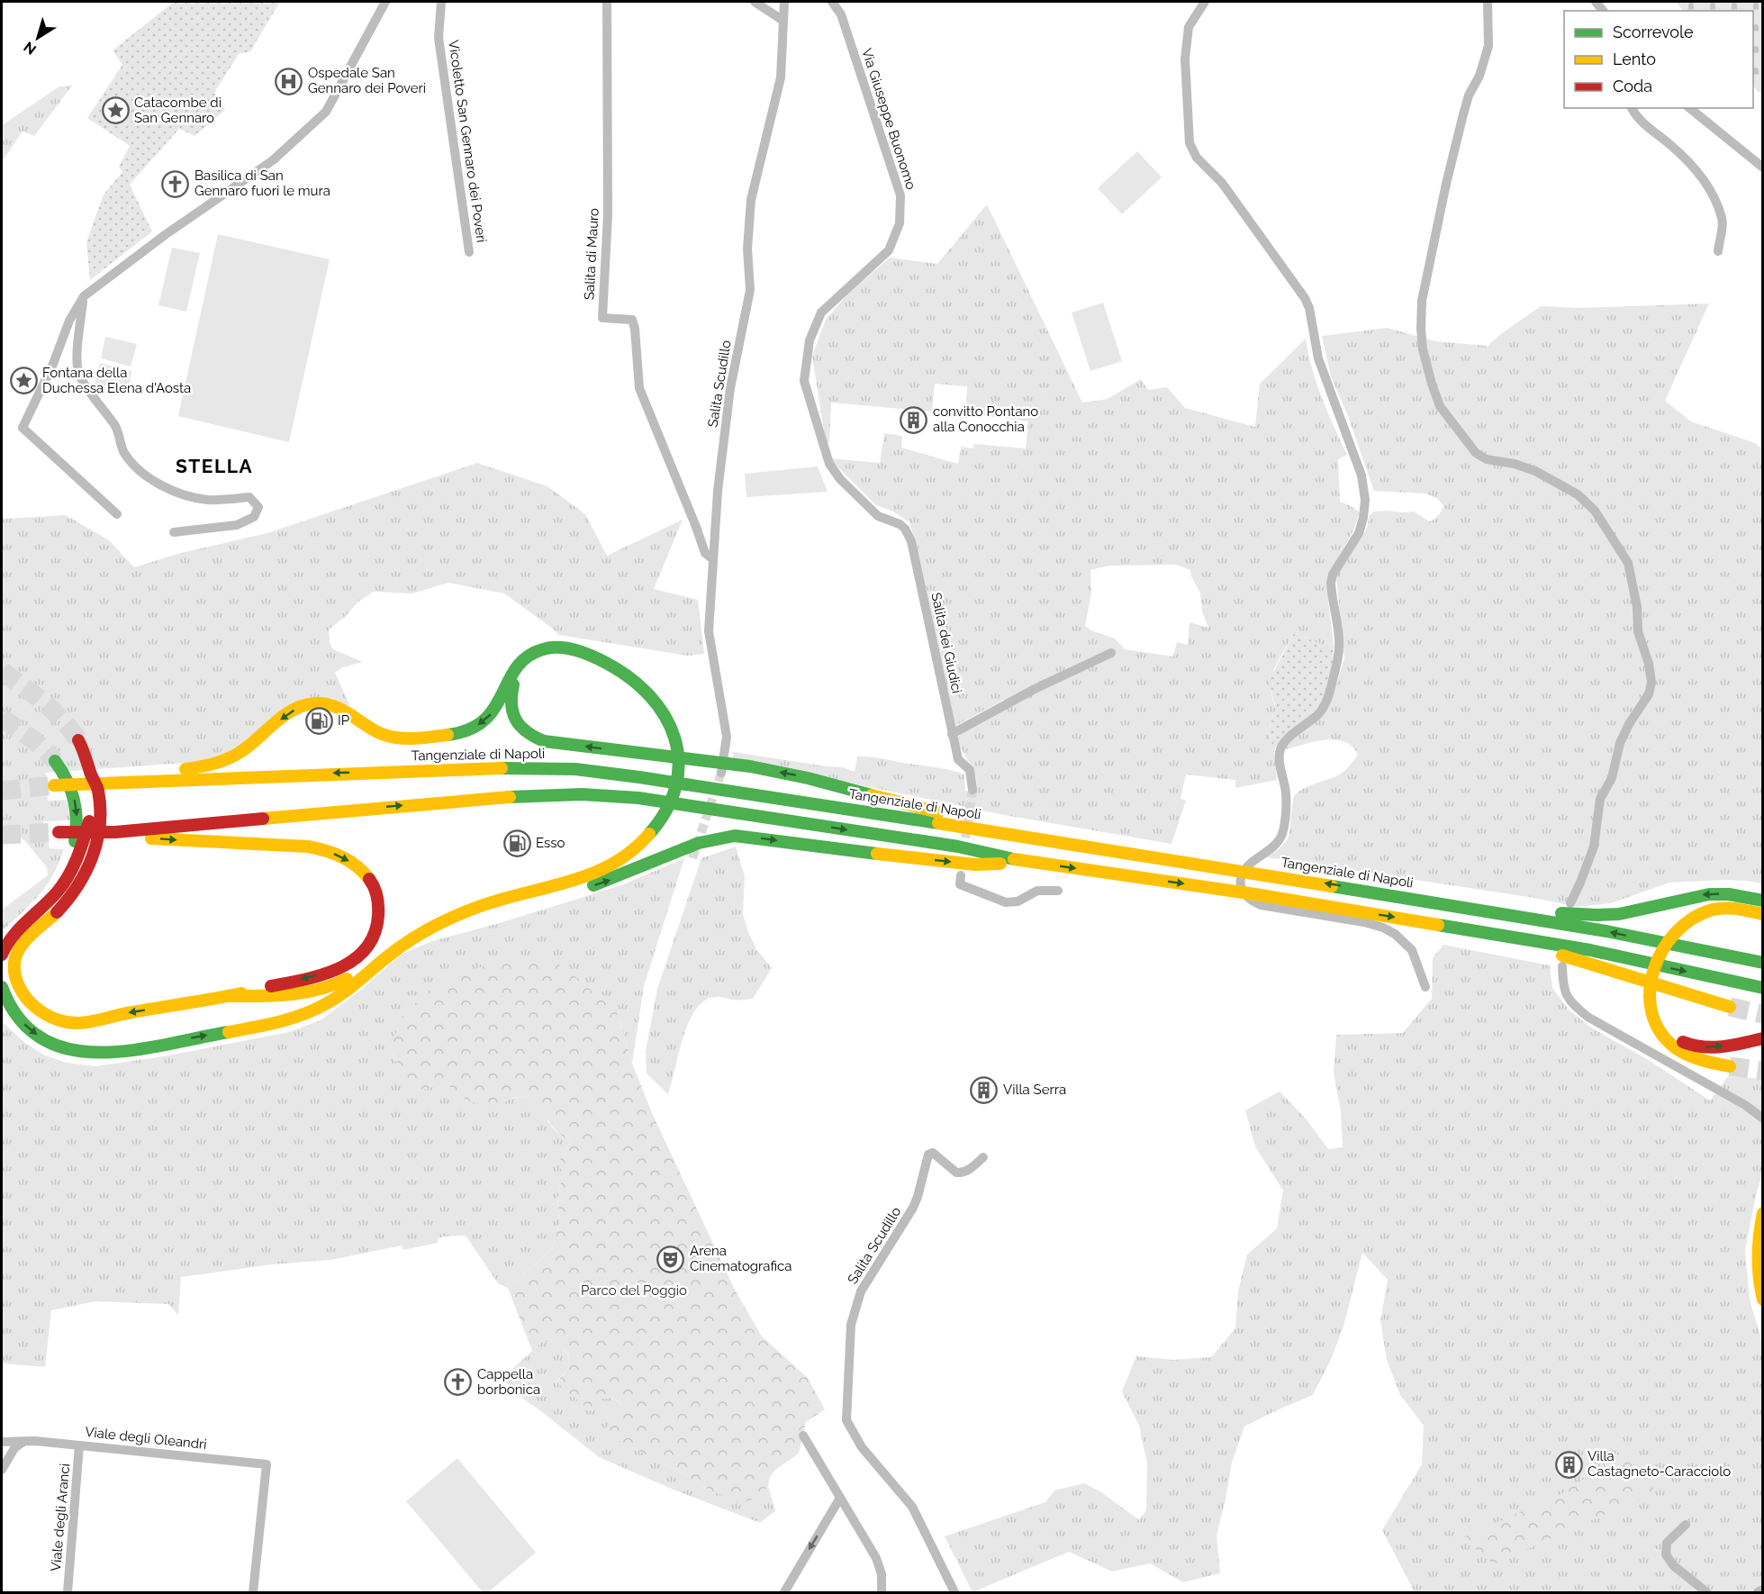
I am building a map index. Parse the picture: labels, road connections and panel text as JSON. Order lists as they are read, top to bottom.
{
  "streets": {
    "highway": ["Tangenziale di Napoli"],
    "street": [
      "Via Giuseppe Buonomo",
      "Vicoletto San Gennaro dei Poveri",
      "Salita di Mauro",
      "Salita Scudillo",
      "Salita dei Giudici",
      "Viale degli Oleandri",
      "Viale degli Aranci"
    ]
  },
  "crossings": [
    ["Via Giuseppe Buonomo", "Salita dei Giudici"],
    ["Salita di Mauro", "Salita Scudillo"],
    ["Viale degli Oleandri", "Viale degli Aranci"]
  ],
  "districts": ["STELLA"],
  "parks": ["Parco del Poggio"],
  "places": {
    "hospital": ["Ospedale San Gennaro dei Poveri"],
    "place": ["Catacombe di San Gennaro", "Fontana della Duchessa Elena d'Aosta"],
    "church": ["Basilica di San Gennaro fuori le mura", "Cappella borbonica"],
    "building": ["convitto Pontano alla Conocchia", "Villa Serra", "Villa Castagneto-Caracciolo"],
    "fuel station": ["IP", "Esso"],
    "theatre": ["Arena Cinematografica"]
  },
  "legend": ["Scorrevole", "Lento", "Coda"],
  "north": "bottom left"
}
